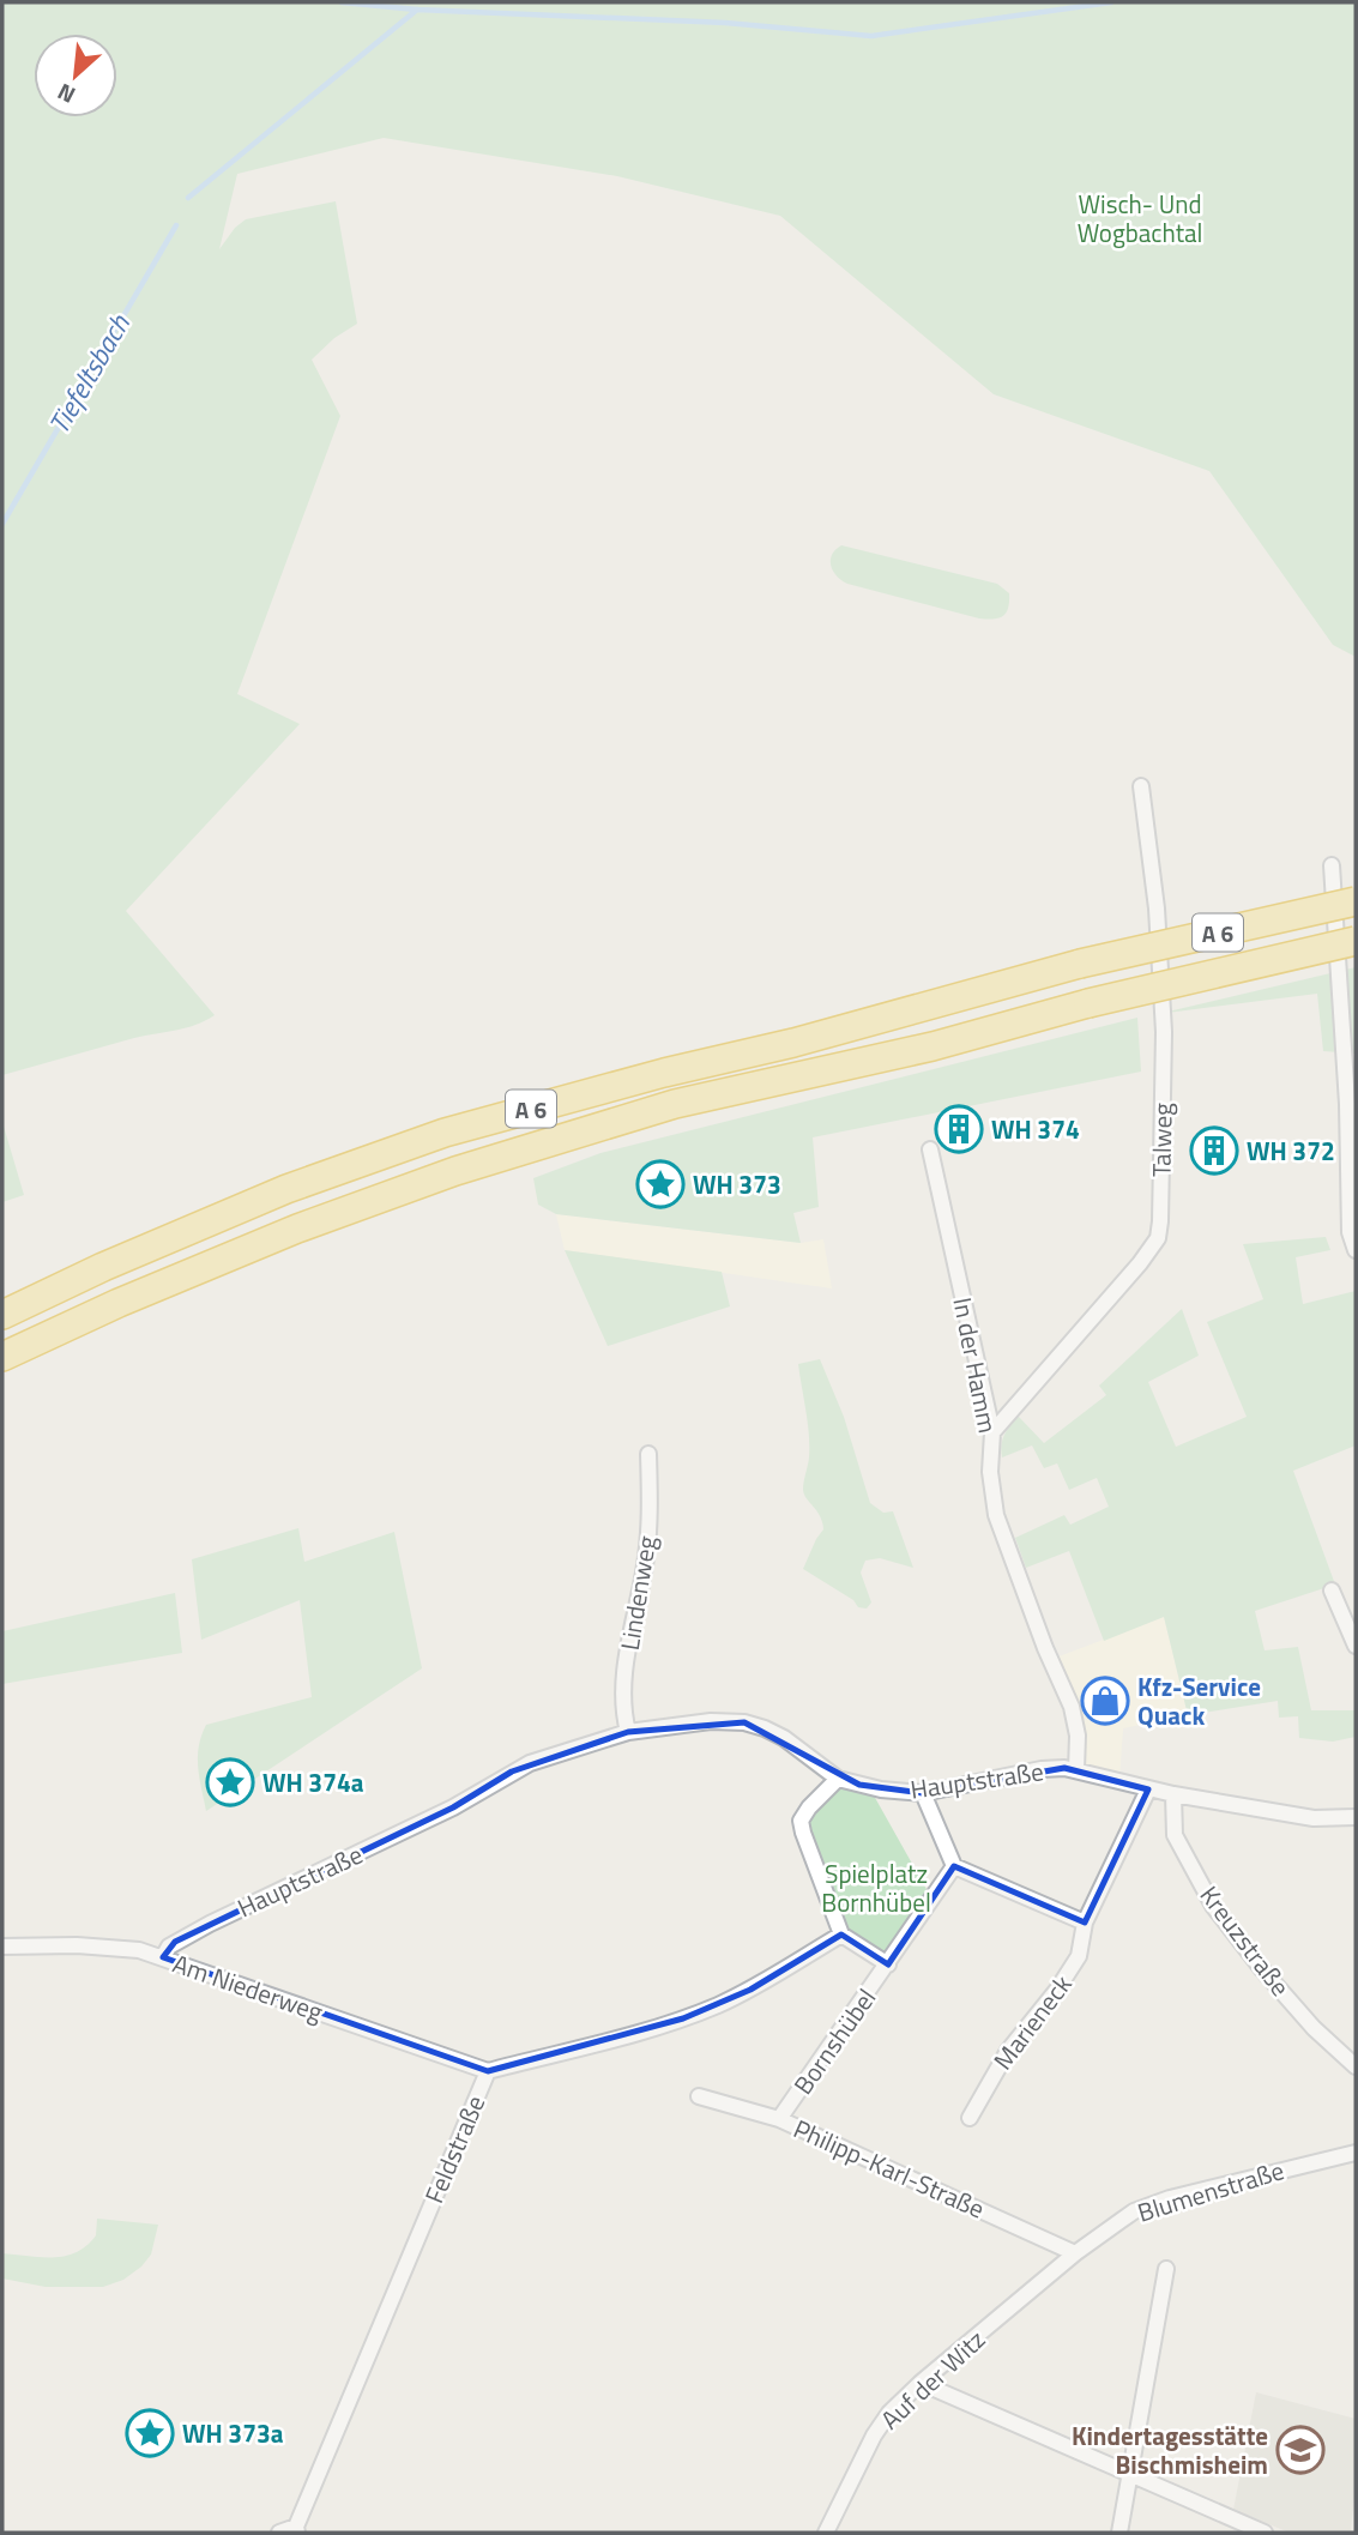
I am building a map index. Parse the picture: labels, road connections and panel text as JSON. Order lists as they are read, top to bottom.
{
  "streets": {
    "highway": ["A 6"],
    "street": [
      "Talweg",
      "In der Hamm",
      "Lindenweg",
      "Hauptstraße",
      "Kreuzstraße",
      "Am Niederweg",
      "Marieneck",
      "Bornshübel",
      "Feldstraße",
      "Philipp-Karl-Straße",
      "Blumenstraße",
      "Auf der Witz"
    ]
  },
  "crossings": [
    ["Talweg", "In der Hamm"],
    ["In der Hamm", "Hauptstraße"],
    ["Lindenweg", "Hauptstraße"],
    ["Hauptstraße", "Kreuzstraße"],
    ["Hauptstraße", "Am Niederweg"],
    ["Hauptstraße", "Marieneck"],
    ["Am Niederweg", "Feldstraße"],
    ["Bornshübel", "Feldstraße"],
    ["Bornshübel", "Philipp-Karl-Straße"],
    ["Philipp-Karl-Straße", "Blumenstraße"],
    ["Philipp-Karl-Straße", "Auf der Witz"],
    ["Blumenstraße", "Auf der Witz"]
  ],
  "water": ["Tiefeltsbach"],
  "parks": ["Wisch- Und Wogbachtal", "Spielplatz Bornhübel"],
  "places": {
    "building": ["WH 374", "WH 372"],
    "place": ["WH 373", "WH 374a", "WH 373a"],
    "shop": ["Kfz-Service Quack"],
    "school or university": ["Kindertagesstätte Bischmisheim"]
  },
  "north": "bottom left"
}
